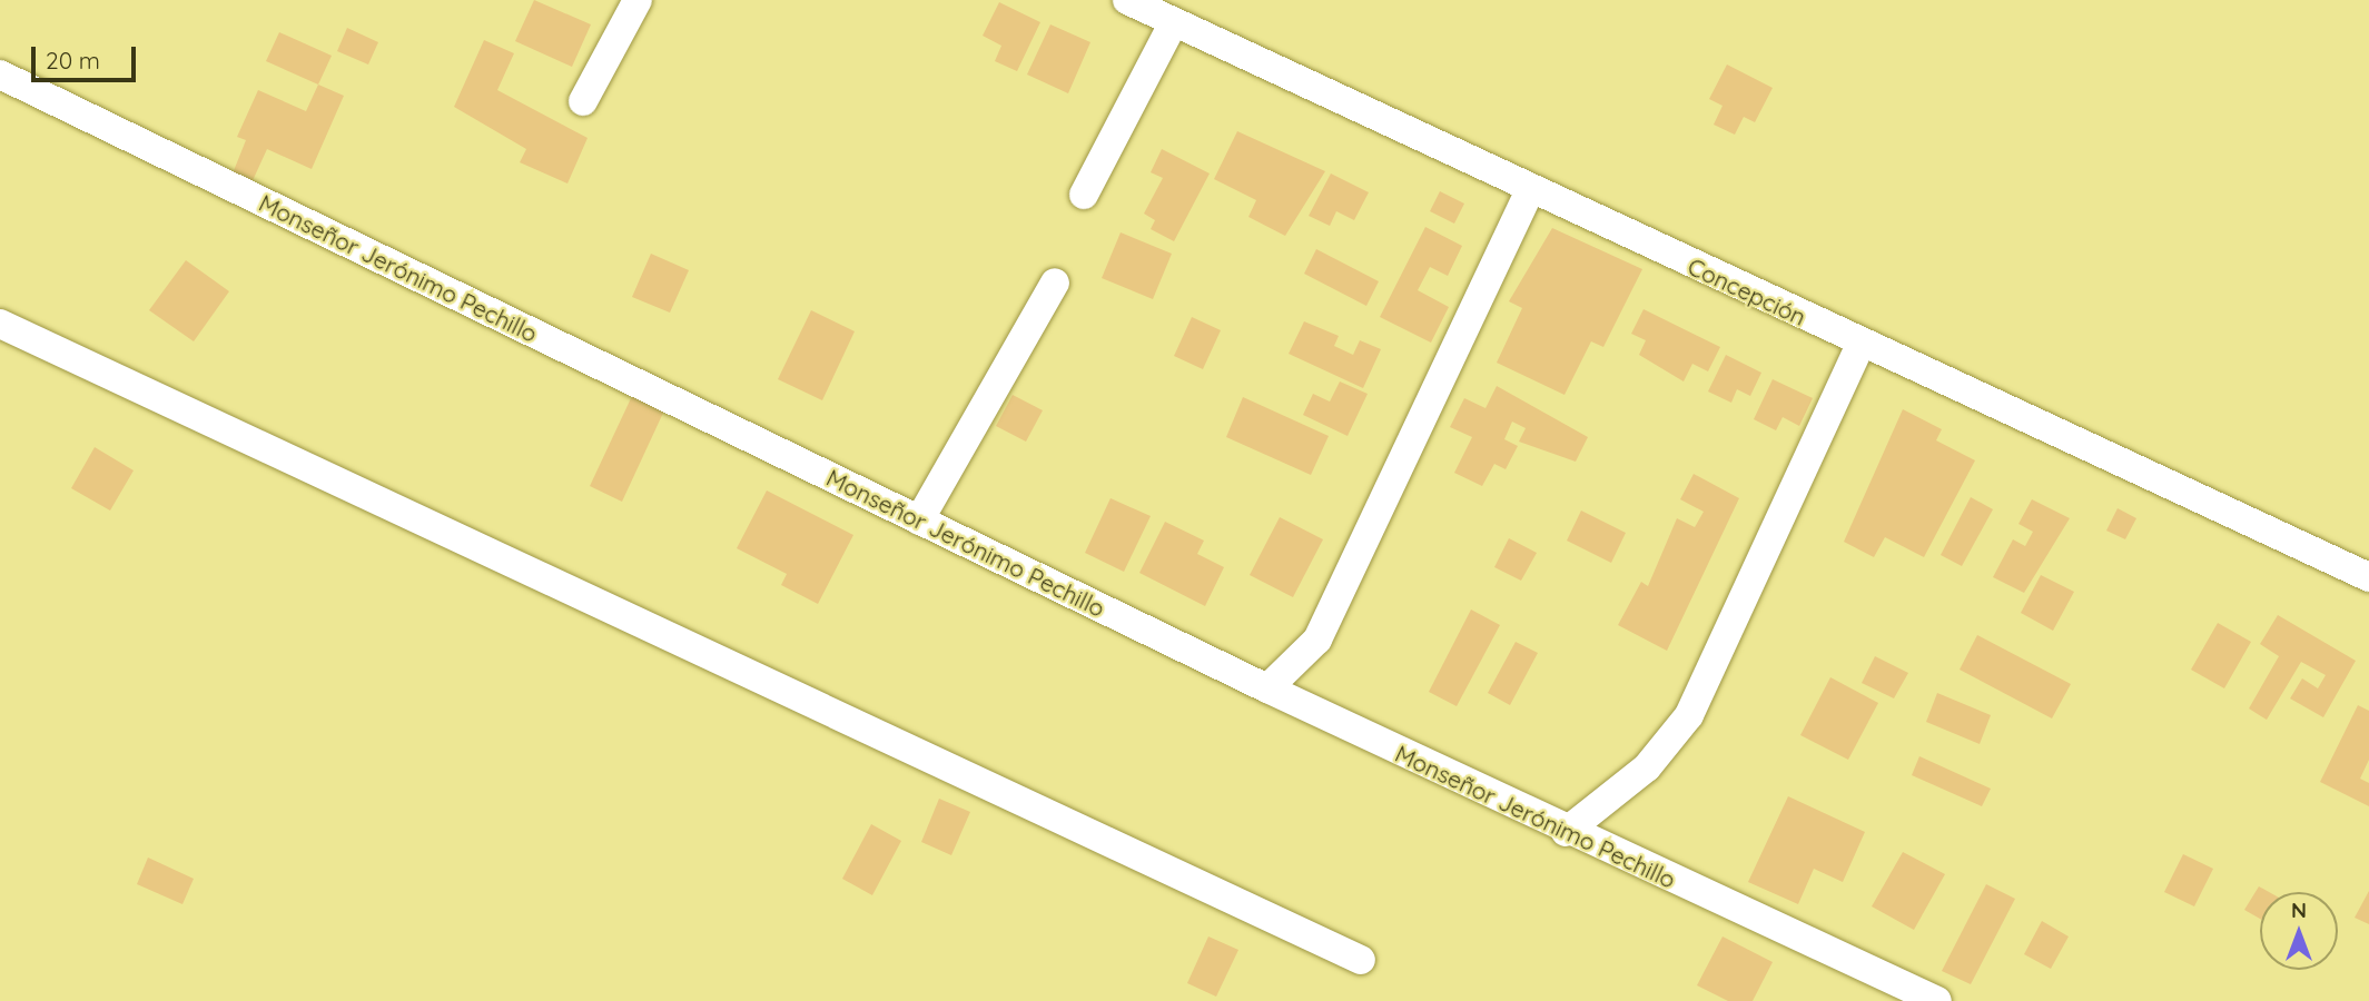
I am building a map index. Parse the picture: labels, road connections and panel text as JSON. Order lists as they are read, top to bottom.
{
  "streets": {
    "street": ["Monseñor Jerónimo Pechillo", "Concepción"]
  },
  "scale_bar": "20 m",
  "north": "top"
}
